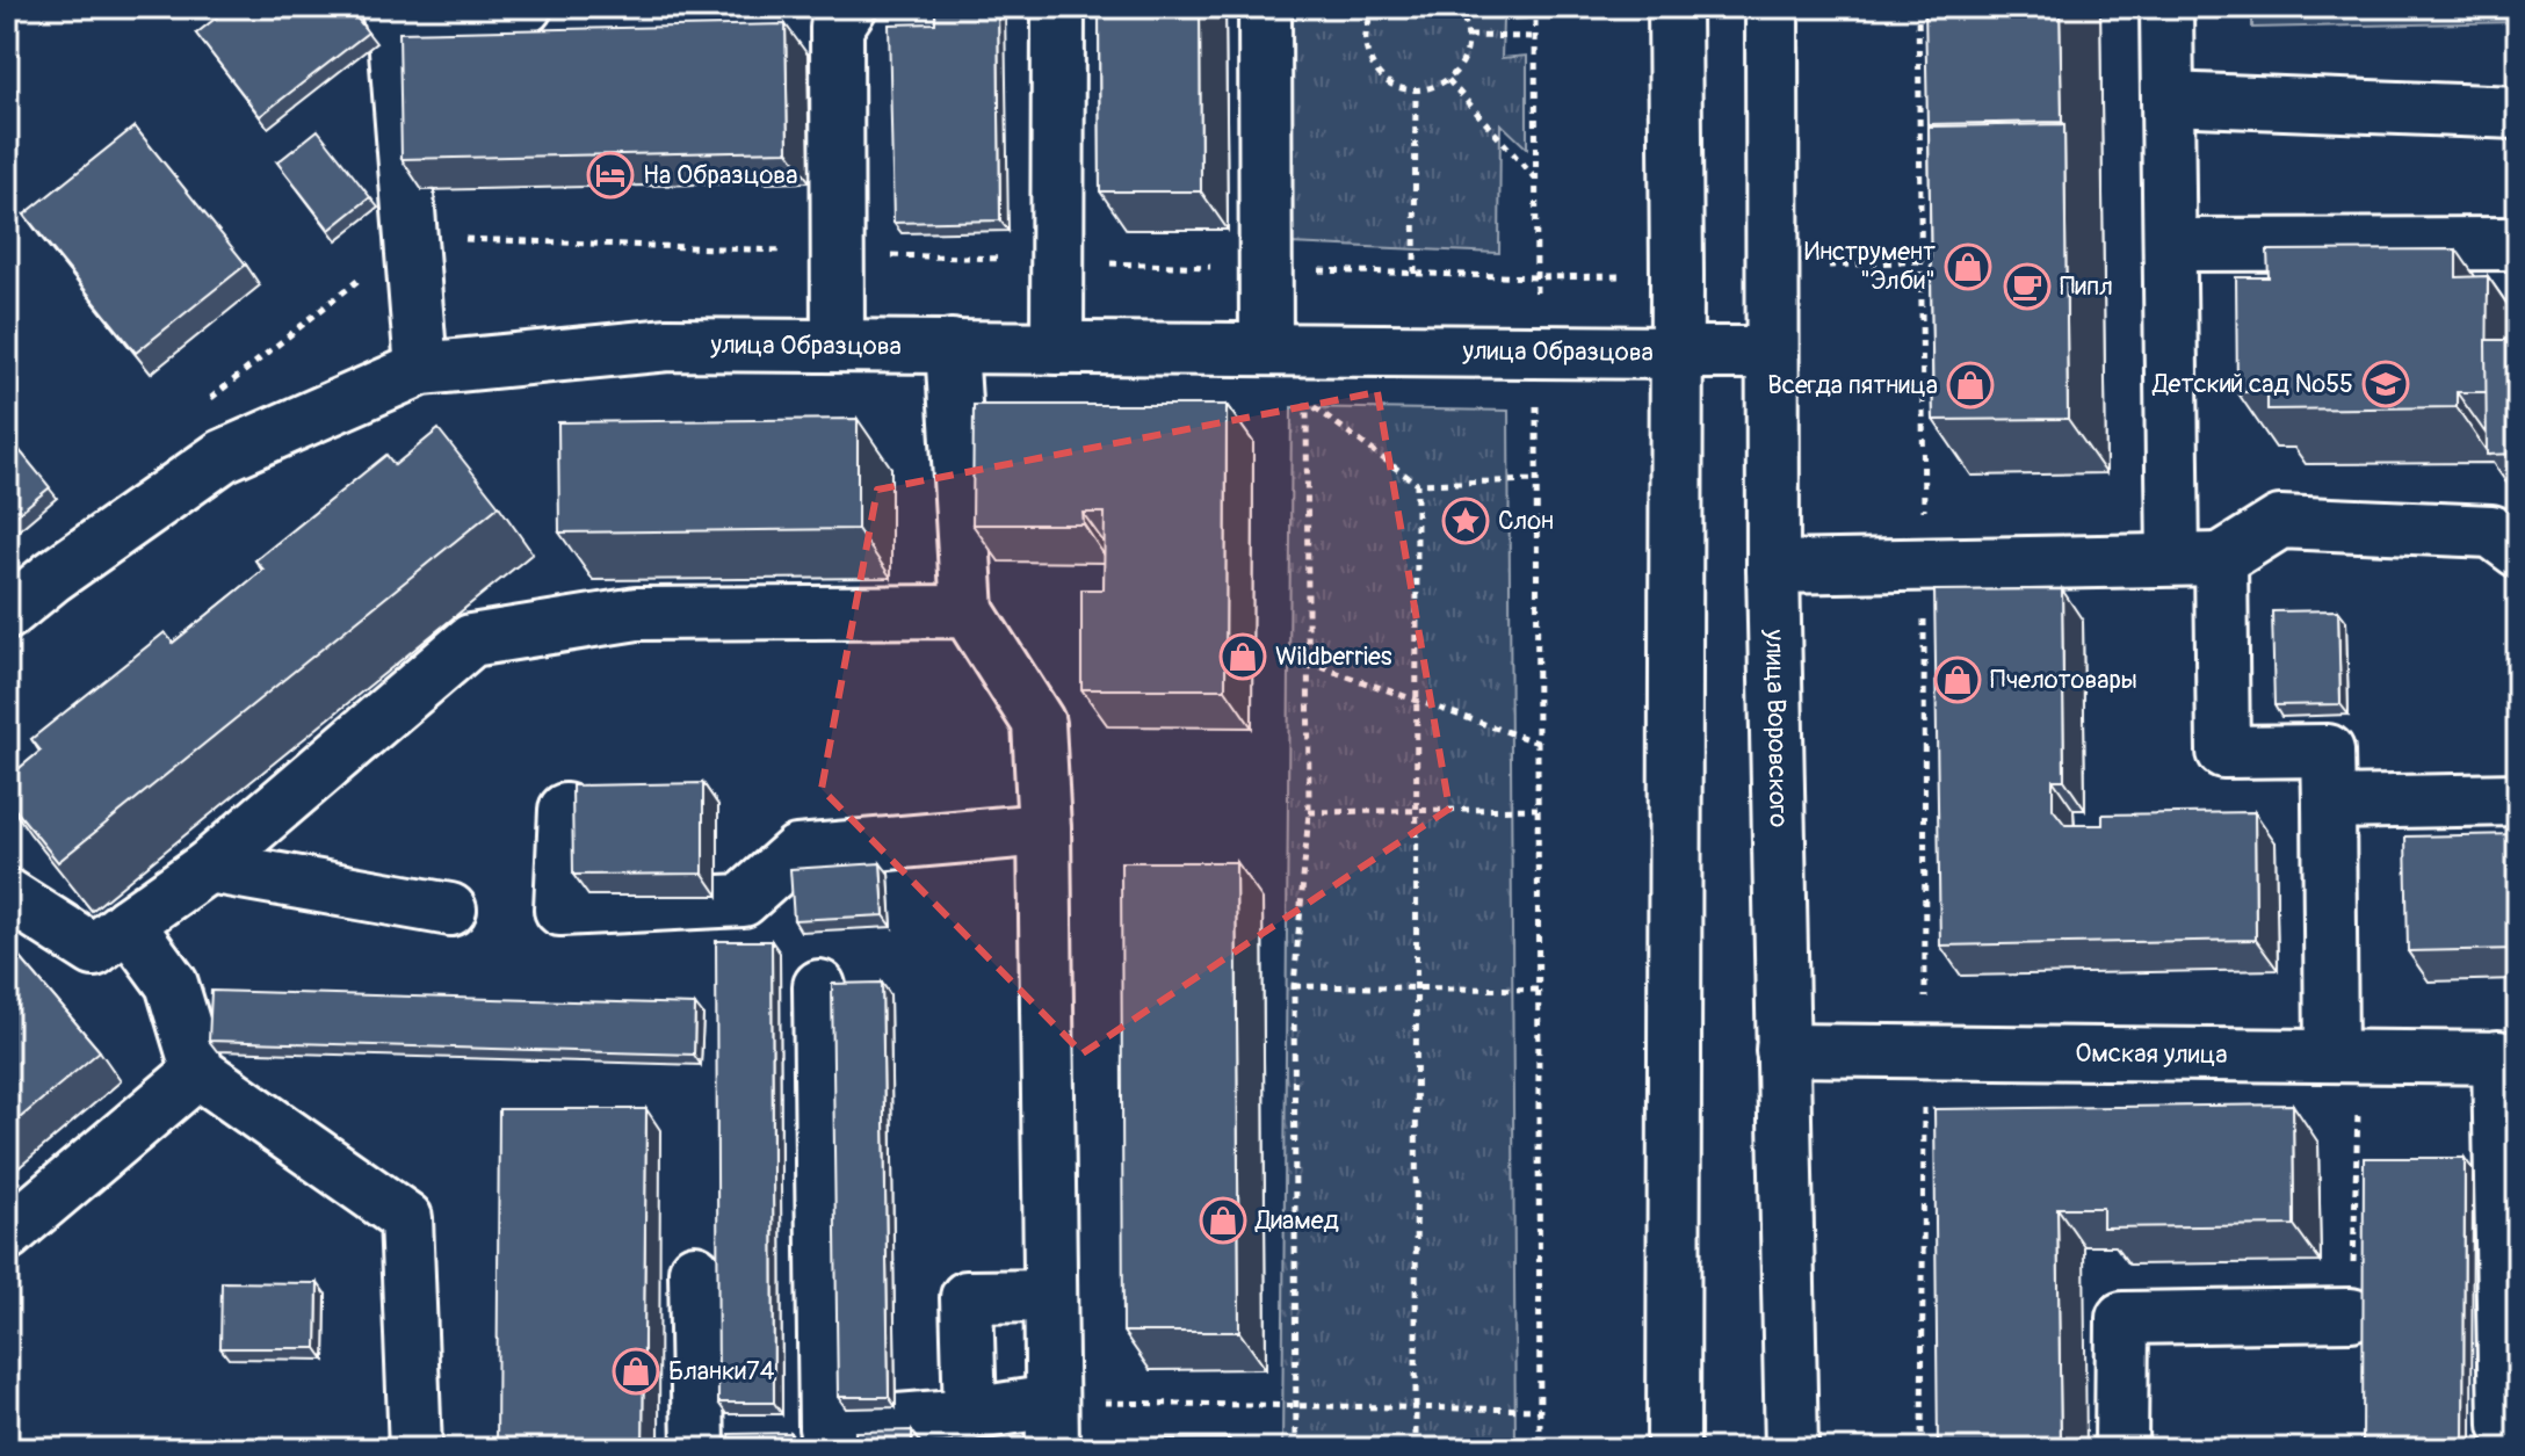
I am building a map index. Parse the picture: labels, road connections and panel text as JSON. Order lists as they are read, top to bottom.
{
  "streets": {
    "main road": ["улица Образцова", "улица Воровского", "Омская улица"]
  },
  "crossings": [
    ["улица Образцова", "улица Воровского"],
    ["улица Воровского", "Омская улица"]
  ],
  "places": {
    "hotel": ["На Образцова"],
    "shop": [
      "Инструмент \"Элби\"",
      "Всегда пятница",
      "Wildberries",
      "Пчелотовары",
      "Диамед",
      "Бланки74"
    ],
    "cafe": ["Пипл"],
    "school or university": ["Детский сад №55"],
    "place": ["Слон"]
  }
}
